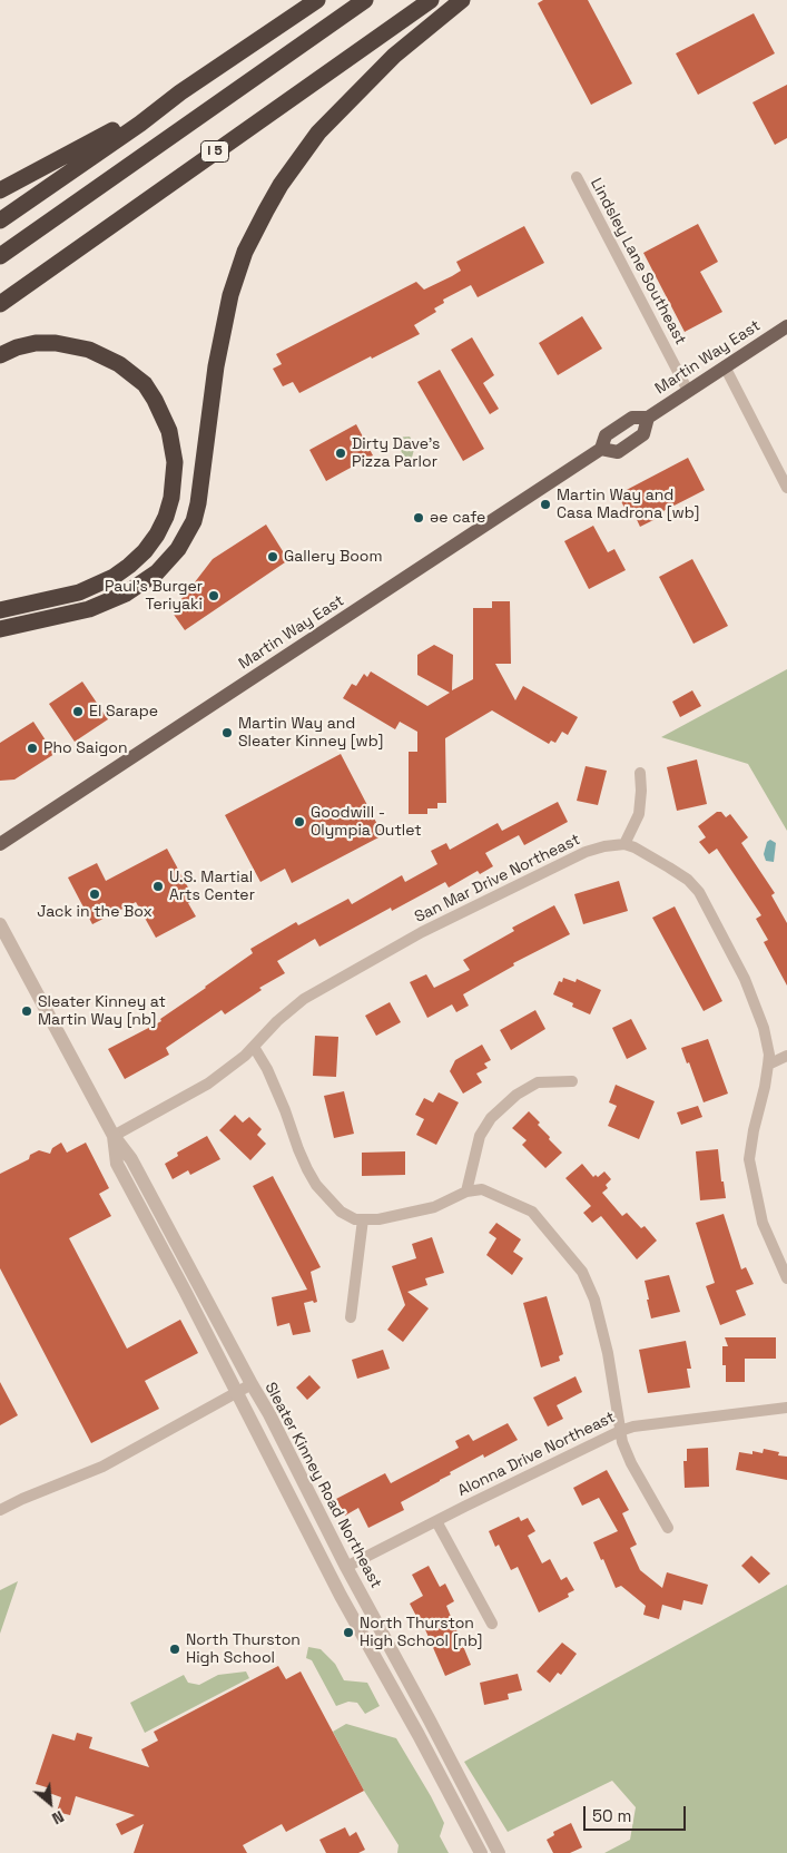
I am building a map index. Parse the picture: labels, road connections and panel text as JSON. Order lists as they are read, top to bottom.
{
  "streets": {
    "highway": ["I 5"],
    "main road": ["Martin Way East"],
    "street": [
      "Lindsley Lane Southeast",
      "San Mar Drive Northeast",
      "Alonna Drive Northeast",
      "Sleater Kinney Road Northeast"
    ]
  },
  "crossings": [
    ["Lindsley Lane Southeast", "Martin Way East"],
    ["San Mar Drive Northeast", "Sleater Kinney Road Northeast"],
    ["Alonna Drive Northeast", "Sleater Kinney Road Northeast"]
  ],
  "places": [
    "Dirty Dave's Pizza Parlor",
    "Martin Way and Casa Madrona [wb]",
    "əe cafe",
    "Gallery Boom",
    "Paul's Burger Teriyaki",
    "El Sarape",
    "Martin Way and Sleater Kinney [wb]",
    "Pho Saigon",
    "Goodwill - Olympia Outlet",
    "U.S. Martial Arts Center",
    "Jack in the Box",
    "Sleater Kinney at Martin Way [nb]",
    "North Thurston High School [nb]",
    "North Thurston High School"
  ],
  "scale_bar": "50 m",
  "north": "bottom right"
}
